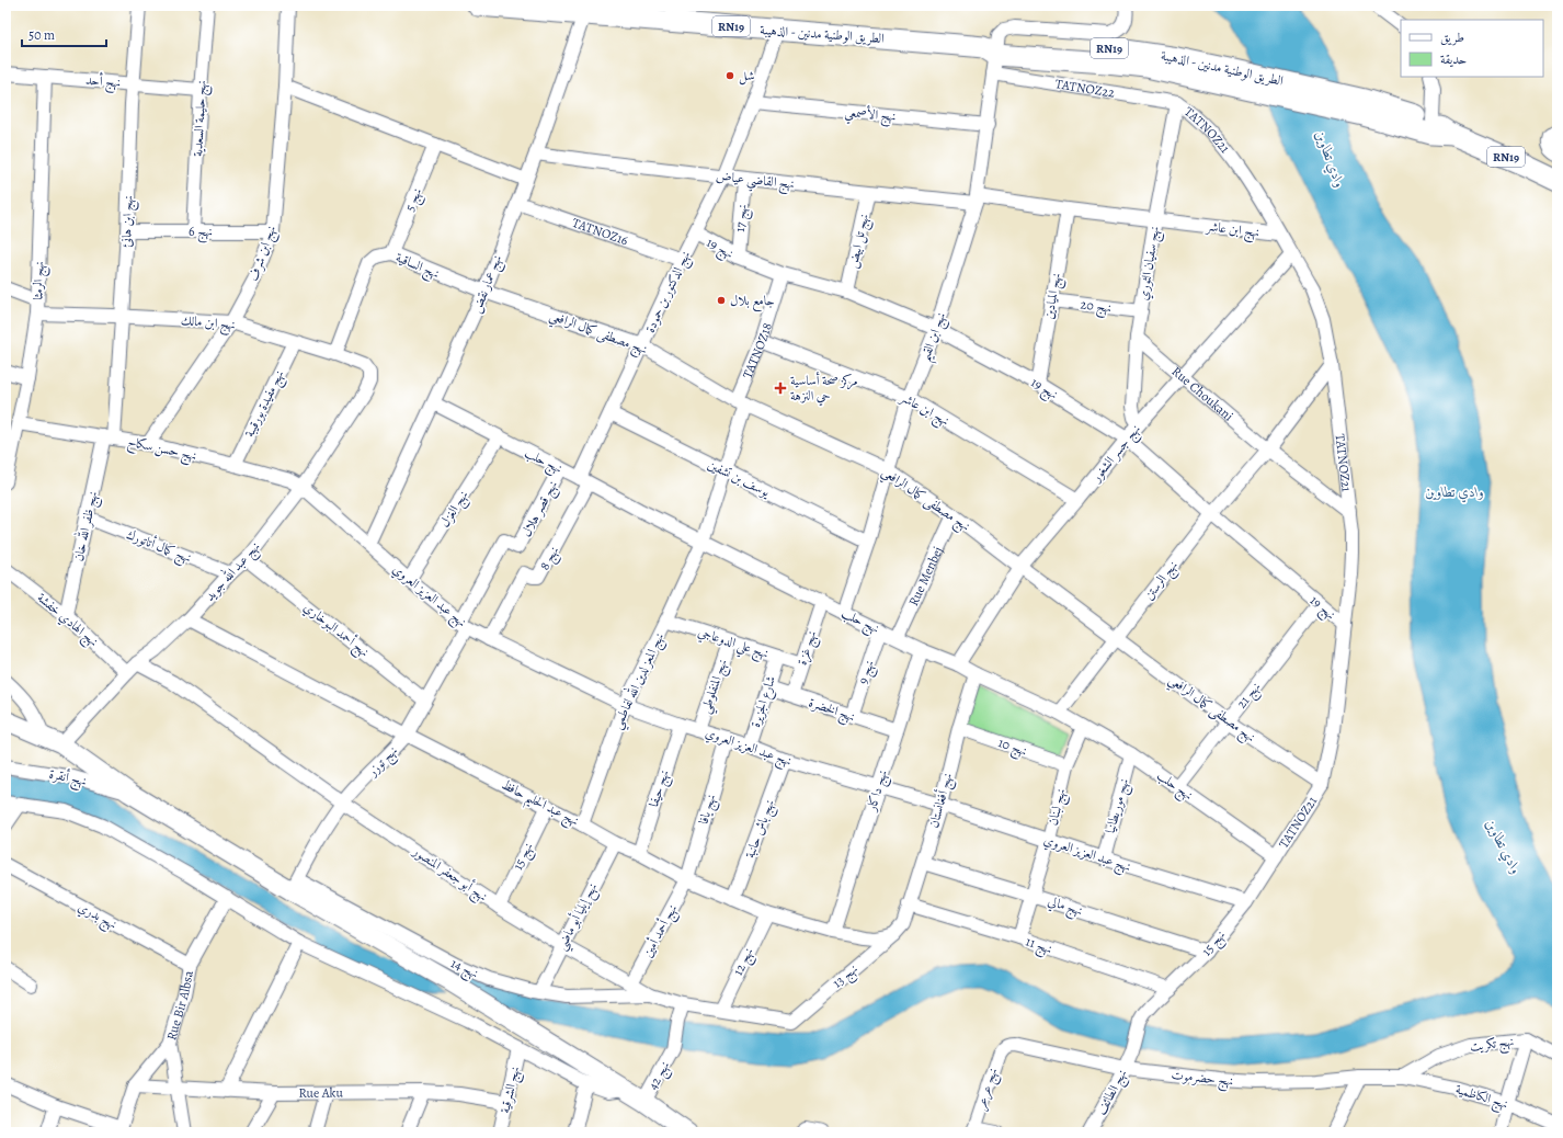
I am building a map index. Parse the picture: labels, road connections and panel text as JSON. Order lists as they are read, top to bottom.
{
  "streets": {
    "main road": ["RN19", "الطريق الوطنية مدنين - الذهيبة"],
    "street": [
      "نهج أحد",
      "TATNOZ22",
      "نهج الأصمعي",
      "نهج حليمة السعدية",
      "TATNOZ21",
      "نهج القاضي عياض",
      "نهج 5",
      "نهج 17",
      "نهج ابن هانئ",
      "نهج ابن عاشر",
      "نهج 6",
      "TATNOZ16",
      "نهج تل ابيض",
      "نهج 19",
      "نهج ابن شرف",
      "نهج سفيان الثوري",
      "نهج الساقية",
      "نهج الرمثا",
      "نهج عمار نقض",
      "نهج الدكتور بن حمودة",
      "نهج الميادين",
      "نهج 20",
      "نهج ابن مالك",
      "نهج مصطفى كمال الرافعي",
      "نهج ابن القيم",
      "TATNOZ18",
      "Rue Choukani",
      "نهج مفيدة بورقيبة",
      "نهج حسن سكاح",
      "نهج جسر الشغور",
      "نهج حلب",
      "يوسف بن تشفين",
      "نهج الغزل",
      "نهج قصر هلال",
      "نهج ظفر الله خان",
      "نهج كمال أتاتورك",
      "نهج 8",
      "نهج عبد الله جويد",
      "Rue Menbej",
      "نهج الرستن",
      "نهج عبد العزيز العروي",
      "نهج الهادي خفشة",
      "نهج أحمد البوخاري",
      "نهج علي الدوعاجي",
      "نهج غزة",
      "نهج 9",
      "نهج المعز لدين الله لفاطمي",
      "نهج المنفلوطي",
      "نهج 21",
      "شارع الجزيرة",
      "نهج الخضرة",
      "نهج 10",
      "نهج توزر",
      "نهج أنقرة",
      "نهج حيفا",
      "نهج داكار",
      "نهج أفغانستان",
      "نهج عبد الحليم حافظ",
      "نهج موريطانيا",
      "نهج لبنان",
      "نهج يافا",
      "نهج باش حانبة",
      "نهج 15",
      "نهج أبو جعفر المنصور",
      "نهج مالي",
      "نهج بدري",
      "نهح إيليا أبو ماضي",
      "نهج أحمد أمين",
      "نهج 11",
      "نهج 12",
      "نهج 14",
      "نهج 13",
      "Rue Bir Albsa",
      "نهج تكريت",
      "نهج 42",
      "نهج حضرموت",
      "نهج عرعر",
      "نهج الشرقية",
      "نهج الطائف",
      "Rue Aku",
      "نهج الكاظمية"
    ]
  },
  "crossings": [
    ["الطريق الوطنية مدنين - الذهيبة", "TATNOZ22"],
    ["الطريق الوطنية مدنين - الذهيبة", "نهج عمار نقض"],
    ["الطريق الوطنية مدنين - الذهيبة", "نهج الدكتور بن حمودة"],
    ["الطريق الوطنية مدنين - الذهيبة", "نهج ابن القيم"],
    ["نهج أحد", "نهج حليمة السعدية"],
    ["نهج أحد", "نهج ابن هانئ"],
    ["نهج أحد", "نهج الرمثا"],
    ["TATNOZ22", "TATNOZ21"],
    ["TATNOZ22", "نهج سفيان الثوري"],
    ["TATNOZ22", "نهج ابن القيم"],
    ["نهج الأصمعي", "نهج الدكتور بن حمودة"],
    ["نهج الأصمعي", "نهج ابن القيم"],
    ["نهج حليمة السعدية", "نهج 6"],
    ["TATNOZ21", "نهج ابن عاشر"],
    ["TATNOZ21", "نهج 19"],
    ["TATNOZ21", "نهج سفيان الثوري"],
    ["TATNOZ21", "نهج مصطفى كمال الرافعي"],
    ["TATNOZ21", "Rue Choukani"],
    ["TATNOZ21", "نهج جسر الشغور"],
    ["TATNOZ21", "نهج حلب"],
    ["TATNOZ21", "نهج الرستن"],
    ["TATNOZ21", "نهج 15"],
    ["نهج القاضي عياض", "نهج 17"],
    ["نهج القاضي عياض", "نهج ابن عاشر"],
    ["نهج القاضي عياض", "نهج تل ابيض"],
    ["نهج القاضي عياض", "نهج عمار نقض"],
    ["نهج القاضي عياض", "نهج الدكتور بن حمودة"],
    ["نهج القاضي عياض", "نهج ابن القيم"],
    ["نهج 5", "نهج الساقية"],
    ["نهج 17", "نهج 19"],
    ["نهج ابن هانئ", "نهج 6"],
    ["نهج ابن هانئ", "نهج ابن مالك"],
    ["نهج ابن هانئ", "نهج حسن سكاح"],
    ["نهج ابن هانئ", "نهج ظفر الله خان"],
    ["نهج ابن عاشر", "نهج سفيان الثوري"],
    ["نهج ابن عاشر", "نهج الميادين"],
    ["نهج ابن عاشر", "نهج ابن القيم"],
    ["نهج ابن عاشر", "TATNOZ18"],
    ["نهج ابن عاشر", "نهج جسر الشغور"],
    ["نهج 6", "نهج ابن شرف"],
    ["TATNOZ16", "نهج عمار نقض"],
    ["TATNOZ16", "نهج الدكتور بن حمودة"],
    ["نهج تل ابيض", "نهج 19"],
    ["نهج 19", "نهج الدكتور بن حمودة"],
    ["نهج 19", "نهج الميادين"],
    ["نهج 19", "نهج ابن القيم"],
    ["نهج 19", "TATNOZ18"],
    ["نهج 19", "نهج جسر الشغور"],
    ["نهج 19", "نهج الرستن"],
    ["نهج 19", "نهج 21"],
    ["نهج ابن شرف", "نهج ابن مالك"],
    ["نهج ابن شرف", "نهج حسن سكاح"],
    ["نهج سفيان الثوري", "نهج 20"],
    ["نهج سفيان الثوري", "Rue Choukani"],
    ["نهج سفيان الثوري", "نهج جسر الشغور"],
    ["نهج الساقية", "نهج عمار نقض"],
    ["نهج الساقية", "نهج ابن مالك"],
    ["نهج الساقية", "نهج مصطفى كمال الرافعي"],
    ["نهج الرمثا", "نهج ابن مالك"],
    ["نهج الرمثا", "نهج حسن سكاح"],
    ["نهج عمار نقض", "نهج مصطفى كمال الرافعي"],
    ["نهج عمار نقض", "نهج حلب"],
    ["نهج عمار نقض", "نهج عبد العزيز العروي"],
    ["نهج الدكتور بن حمودة", "نهج مصطفى كمال الرافعي"],
    ["نهج الدكتور بن حمودة", "نهج حلب"],
    ["نهج الدكتور بن حمودة", "يوسف بن تشفين"],
    ["نهج الدكتور بن حمودة", "نهج 8"],
    ["نهج الميادين", "نهج 20"],
    ["نهج ابن مالك", "نهج مفيدة بورقيبة"],
    ["نهج ابن مالك", "نهج عبد الله جويد"],
    ["نهج مصطفى كمال الرافعي", "نهج ابن القيم"],
    ["نهج مصطفى كمال الرافعي", "TATNOZ18"],
    ["نهج مصطفى كمال الرافعي", "نهج جسر الشغور"],
    ["نهج مصطفى كمال الرافعي", "Rue Menbej"],
    ["نهج مصطفى كمال الرافعي", "نهج الرستن"],
    ["نهج مصطفى كمال الرافعي", "نهج 21"],
    ["نهج ابن القيم", "نهج حلب"],
    ["نهج ابن القيم", "يوسف بن تشفين"],
    ["TATNOZ18", "يوسف بن تشفين"],
    ["TATNOZ18", "نهج المعز لدين الله لفاطمي"],
    ["Rue Choukani", "نهج جسر الشغور"],
    ["Rue Choukani", "نهج الرستن"],
    ["نهج مفيدة بورقيبة", "نهج حسن سكاح"],
    ["نهج حسن سكاح", "نهج ظفر الله خان"],
    ["نهج حسن سكاح", "نهج عبد الله جويد"],
    ["نهج حسن سكاح", "نهج عبد العزيز العروي"],
    ["نهج جسر الشغور", "نهج حلب"],
    ["نهج حلب", "نهج الغزل"],
    ["نهج حلب", "نهج قصر هلال"],
    ["نهج حلب", "نهج 8"],
    ["نهج حلب", "Rue Menbej"],
    ["نهج حلب", "نهج الرستن"],
    ["نهج حلب", "نهج غزة"],
    ["نهج حلب", "نهج 9"],
    ["نهج حلب", "نهج المعز لدين الله لفاطمي"],
    ["نهج حلب", "نهج 21"],
    ["نهج حلب", "نهج داكار"],
    ["نهج حلب", "نهج أفغانستان"],
    ["نهج حلب", "نهج موريطانيا"],
    ["نهج حلب", "نهج لبنان"],
    ["نهج حلب", "نهج 15"],
    ["يوسف بن تشفين", "نهج المعز لدين الله لفاطمي"],
    ["نهج الغزل", "نهج عبد العزيز العروي"],
    ["نهج قصر هلال", "نهج عبد العزيز العروي"],
    ["نهج قصر هلال", "نهج توزر"],
    ["نهج ظفر الله خان", "نهج كمال أتاتورك"],
    ["نهج ظفر الله خان", "نهج الهادي خفشة"],
    ["نهج كمال أتاتورك", "نهج عبد الله جويد"],
    ["نهج 8", "نهج عبد العزيز العروي"],
    ["نهج عبد الله جويد", "نهج عبد العزيز العروي"],
    ["نهج عبد الله جويد", "نهج الهادي خفشة"],
    ["نهج عبد الله جويد", "نهج أحمد البوخاري"],
    ["نهج عبد الله جويد", "نهج عبد الحليم حافظ"],
    ["نهج عبد الله جويد", "نهج أبو جعفر المنصور"],
    ["نهج عبد العزيز العروي", "نهج المعز لدين الله لفاطمي"],
    ["نهج عبد العزيز العروي", "نهج المنفلوطي"],
    ["نهج عبد العزيز العروي", "شارع الجزيرة"],
    ["نهج عبد العزيز العروي", "نهج توزر"],
    ["نهج عبد العزيز العروي", "نهج حيفا"],
    ["نهج عبد العزيز العروي", "نهج داكار"],
    ["نهج عبد العزيز العروي", "نهج أفغانستان"],
    ["نهج عبد العزيز العروي", "نهج موريطانيا"],
    ["نهج عبد العزيز العروي", "نهج لبنان"],
    ["نهج عبد العزيز العروي", "نهج يافا"],
    ["نهج عبد العزيز العروي", "نهج باش حانبة"],
    ["نهج عبد العزيز العروي", "نهج 15"],
    ["نهج أحمد البوخاري", "نهج توزر"],
    ["نهج علي الدوعاجي", "نهج غزة"],
    ["نهج علي الدوعاجي", "نهج المعز لدين الله لفاطمي"],
    ["نهج علي الدوعاجي", "نهج المنفلوطي"],
    ["نهج علي الدوعاجي", "شارع الجزيرة"],
    ["نهج غزة", "نهج الخضرة"],
    ["نهج 9", "نهج الخضرة"],
    ["نهج المعز لدين الله لفاطمي", "نهج عبد الحليم حافظ"],
    ["شارع الجزيرة", "نهج الخضرة"],
    ["نهج الخضرة", "نهج داكار"],
    ["نهج 10", "نهج أفغانستان"],
    ["نهج 10", "نهج لبنان"],
    ["نهج توزر", "نهج عبد الحليم حافظ"],
    ["نهج توزر", "نهج أبو جعفر المنصور"],
    ["نهج توزر", "نهج 14"],
    ["نهج حيفا", "نهج عبد الحليم حافظ"],
    ["نهج داكار", "نهج عبد الحليم حافظ"],
    ["نهج أفغانستان", "نهج عبد الحليم حافظ"],
    ["نهج أفغانستان", "نهج مالي"],
    ["نهج أفغانستان", "نهج 11"],
    ["نهج أفغانستان", "نهج 13"],
    ["نهج عبد الحليم حافظ", "نهج يافا"],
    ["نهج عبد الحليم حافظ", "نهج باش حانبة"],
    ["نهج عبد الحليم حافظ", "نهج 15"],
    ["نهج عبد الحليم حافظ", "نهح إيليا أبو ماضي"],
    ["نهج عبد الحليم حافظ", "نهج أحمد أمين"],
    ["نهج عبد الحليم حافظ", "نهج 12"],
    ["نهج عبد الحليم حافظ", "نهج 13"],
    ["نهج لبنان", "نهج مالي"],
    ["نهج لبنان", "نهج 11"],
    ["نهج يافا", "نهج أحمد أمين"],
    ["نهج 15", "نهج أبو جعفر المنصور"],
    ["نهج 15", "نهج مالي"],
    ["نهج 15", "نهج 11"],
    ["نهج 15", "نهج الطائف"],
    ["نهج أبو جعفر المنصور", "نهح إيليا أبو ماضي"],
    ["نهج أبو جعفر المنصور", "نهج أحمد أمين"],
    ["نهج أبو جعفر المنصور", "نهج 12"],
    ["نهج أبو جعفر المنصور", "نهج 14"],
    ["نهج أبو جعفر المنصور", "نهج 13"],
    ["نهج أبو جعفر المنصور", "نهج 42"],
    ["نهج بدري", "Rue Bir Albsa"],
    ["نهح إيليا أبو ماضي", "نهج 14"],
    ["Rue Bir Albsa", "Rue Aku"],
    ["نهج تكريت", "نهج حضرموت"],
    ["نهج تكريت", "نهج الكاظمية"],
    ["نهج حضرموت", "نهج عرعر"],
    ["نهج حضرموت", "نهج الطائف"],
    ["نهج حضرموت", "نهج الكاظمية"],
    ["نهج الشرقية", "Rue Aku"]
  ],
  "water": ["وادي تطاوين"],
  "places": {
    "other": ["شل", "جامع بلال"],
    "health": ["مركز صحة أساسية حي النزهة"]
  },
  "legend": ["طريق", "حديقة"],
  "scale_bar": "50 m"
}
